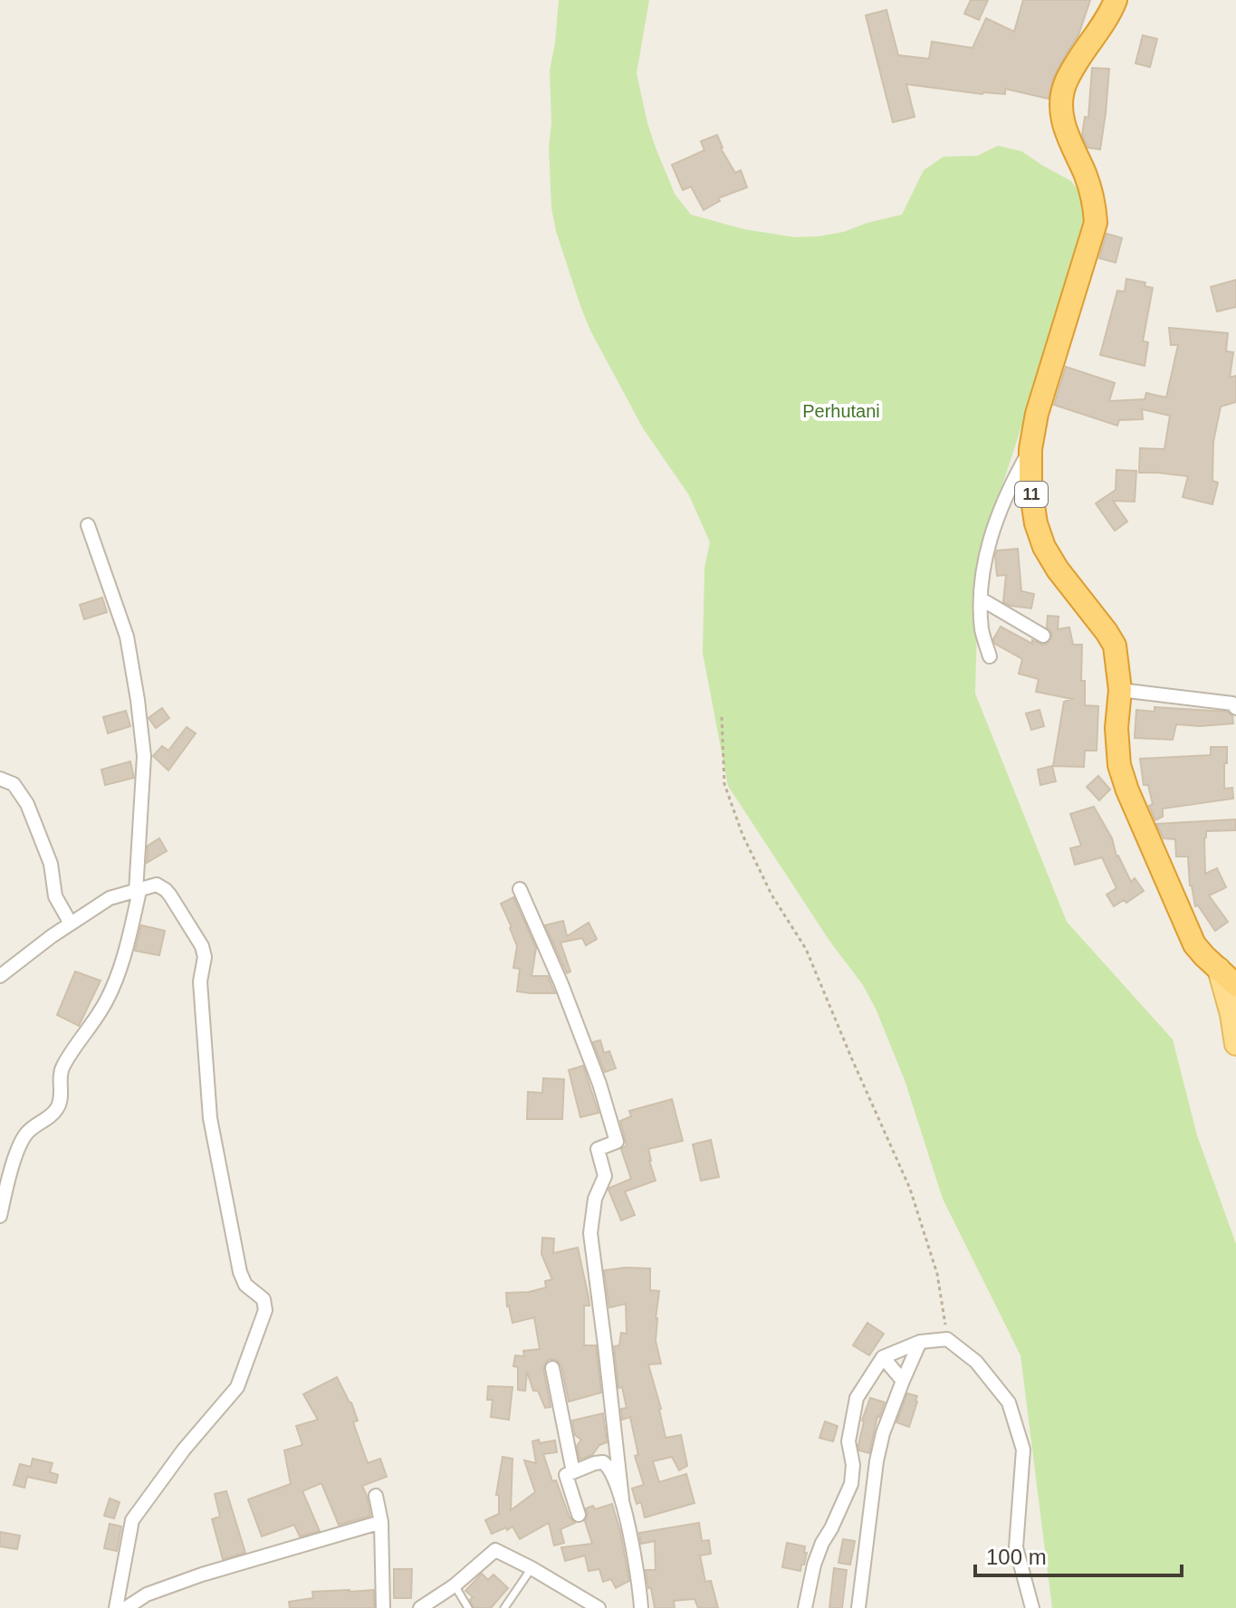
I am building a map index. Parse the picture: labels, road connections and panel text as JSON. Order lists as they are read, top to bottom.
{
  "streets": {
    "highway": ["11"]
  },
  "parks": ["Perhutani"],
  "scale_bar": "100 m"
}
